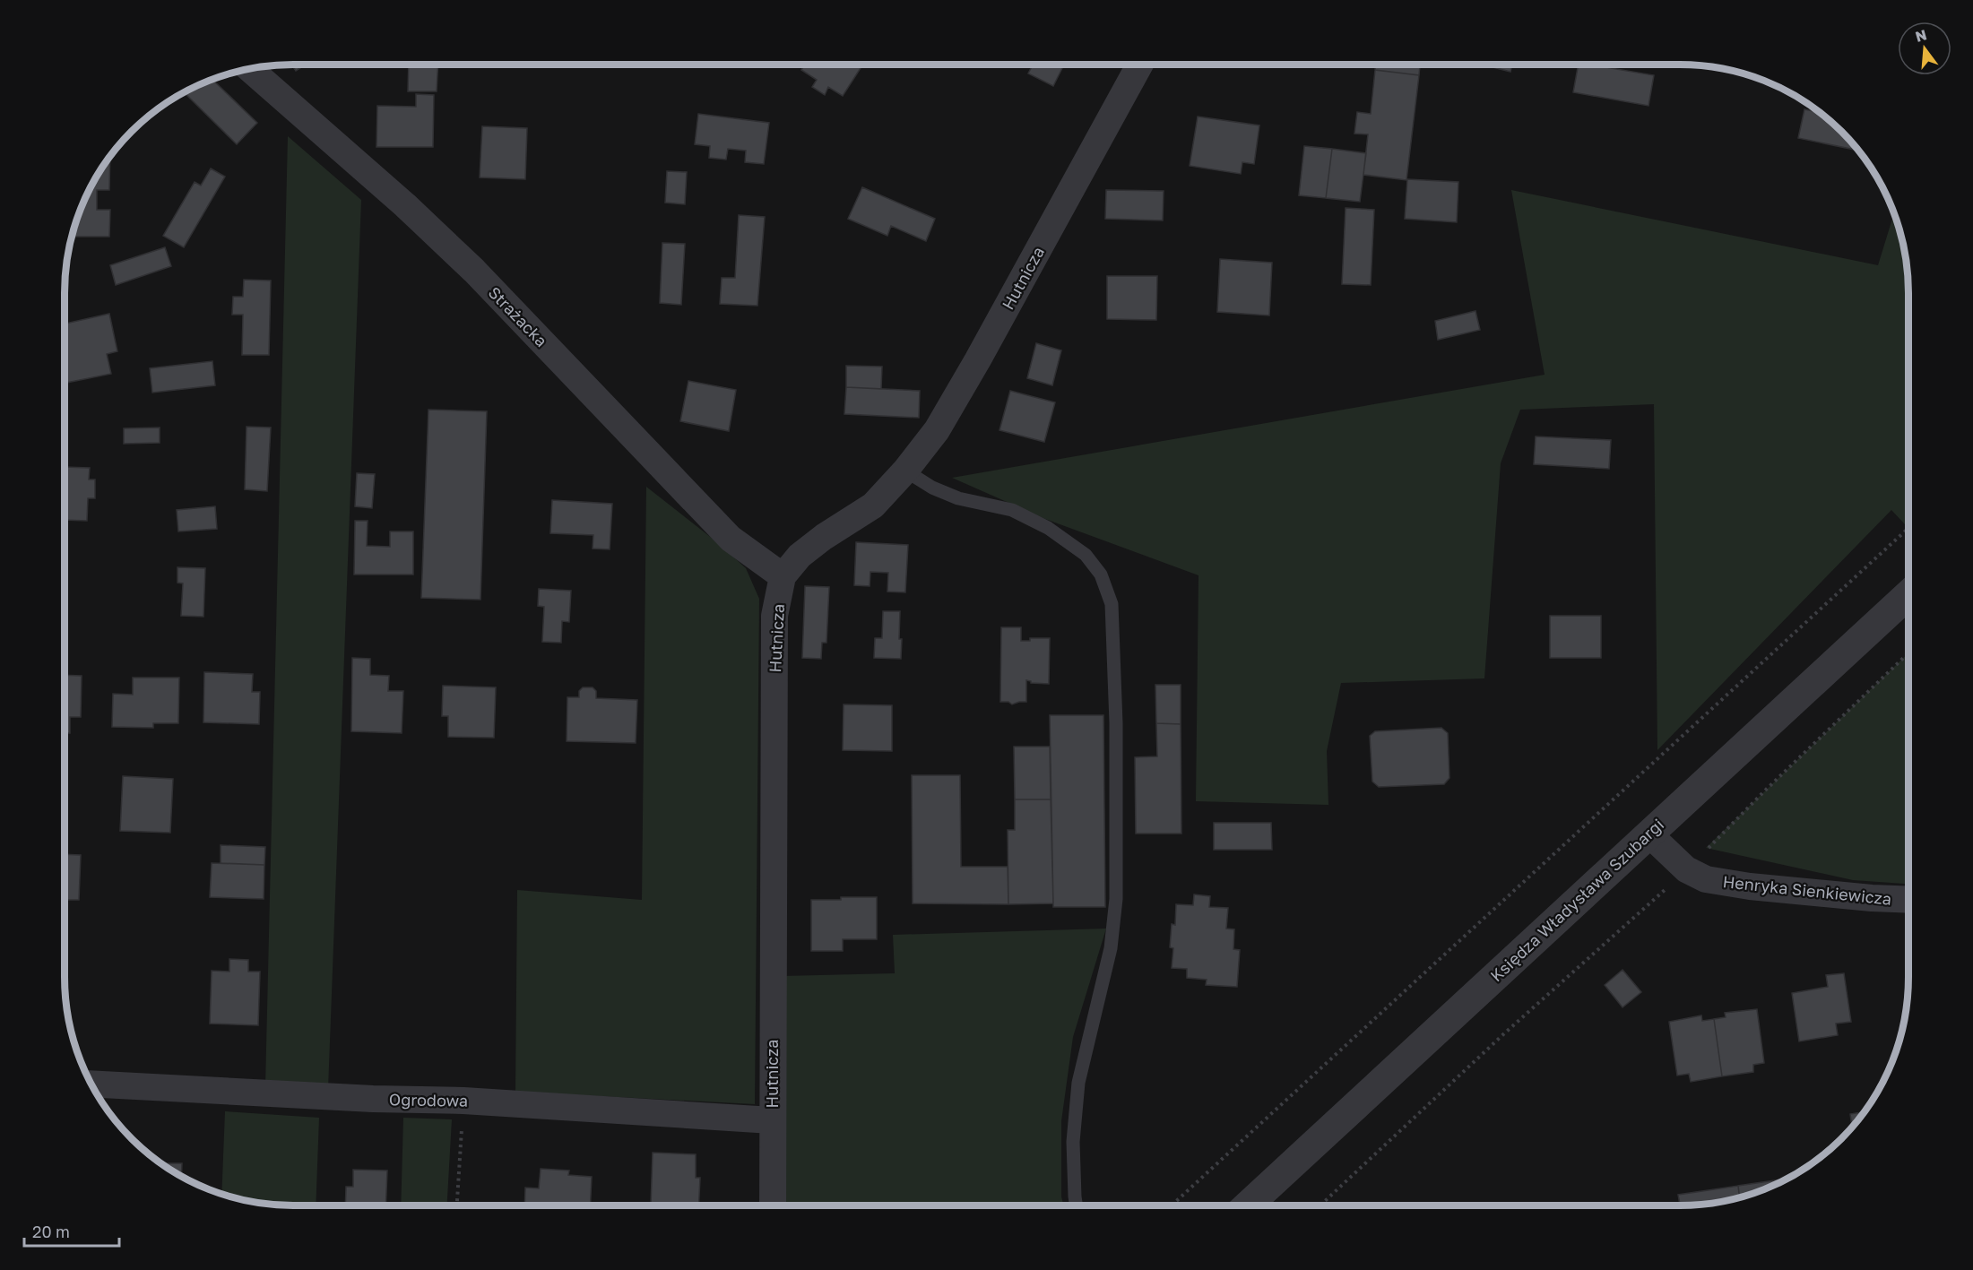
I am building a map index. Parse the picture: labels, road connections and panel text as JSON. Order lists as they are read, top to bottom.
{
  "streets": {
    "street": [
      "Hutnicza",
      "Strażacka",
      "Henryka Sienkiewicza",
      "Księdza Władysława Szubargi",
      "Ogrodowa"
    ]
  },
  "crossings": [
    ["Hutnicza", "Strażacka"],
    ["Hutnicza", "Ogrodowa"],
    ["Henryka Sienkiewicza", "Księdza Władysława Szubargi"]
  ],
  "scale_bar": "20 m",
  "north": "top"
}
